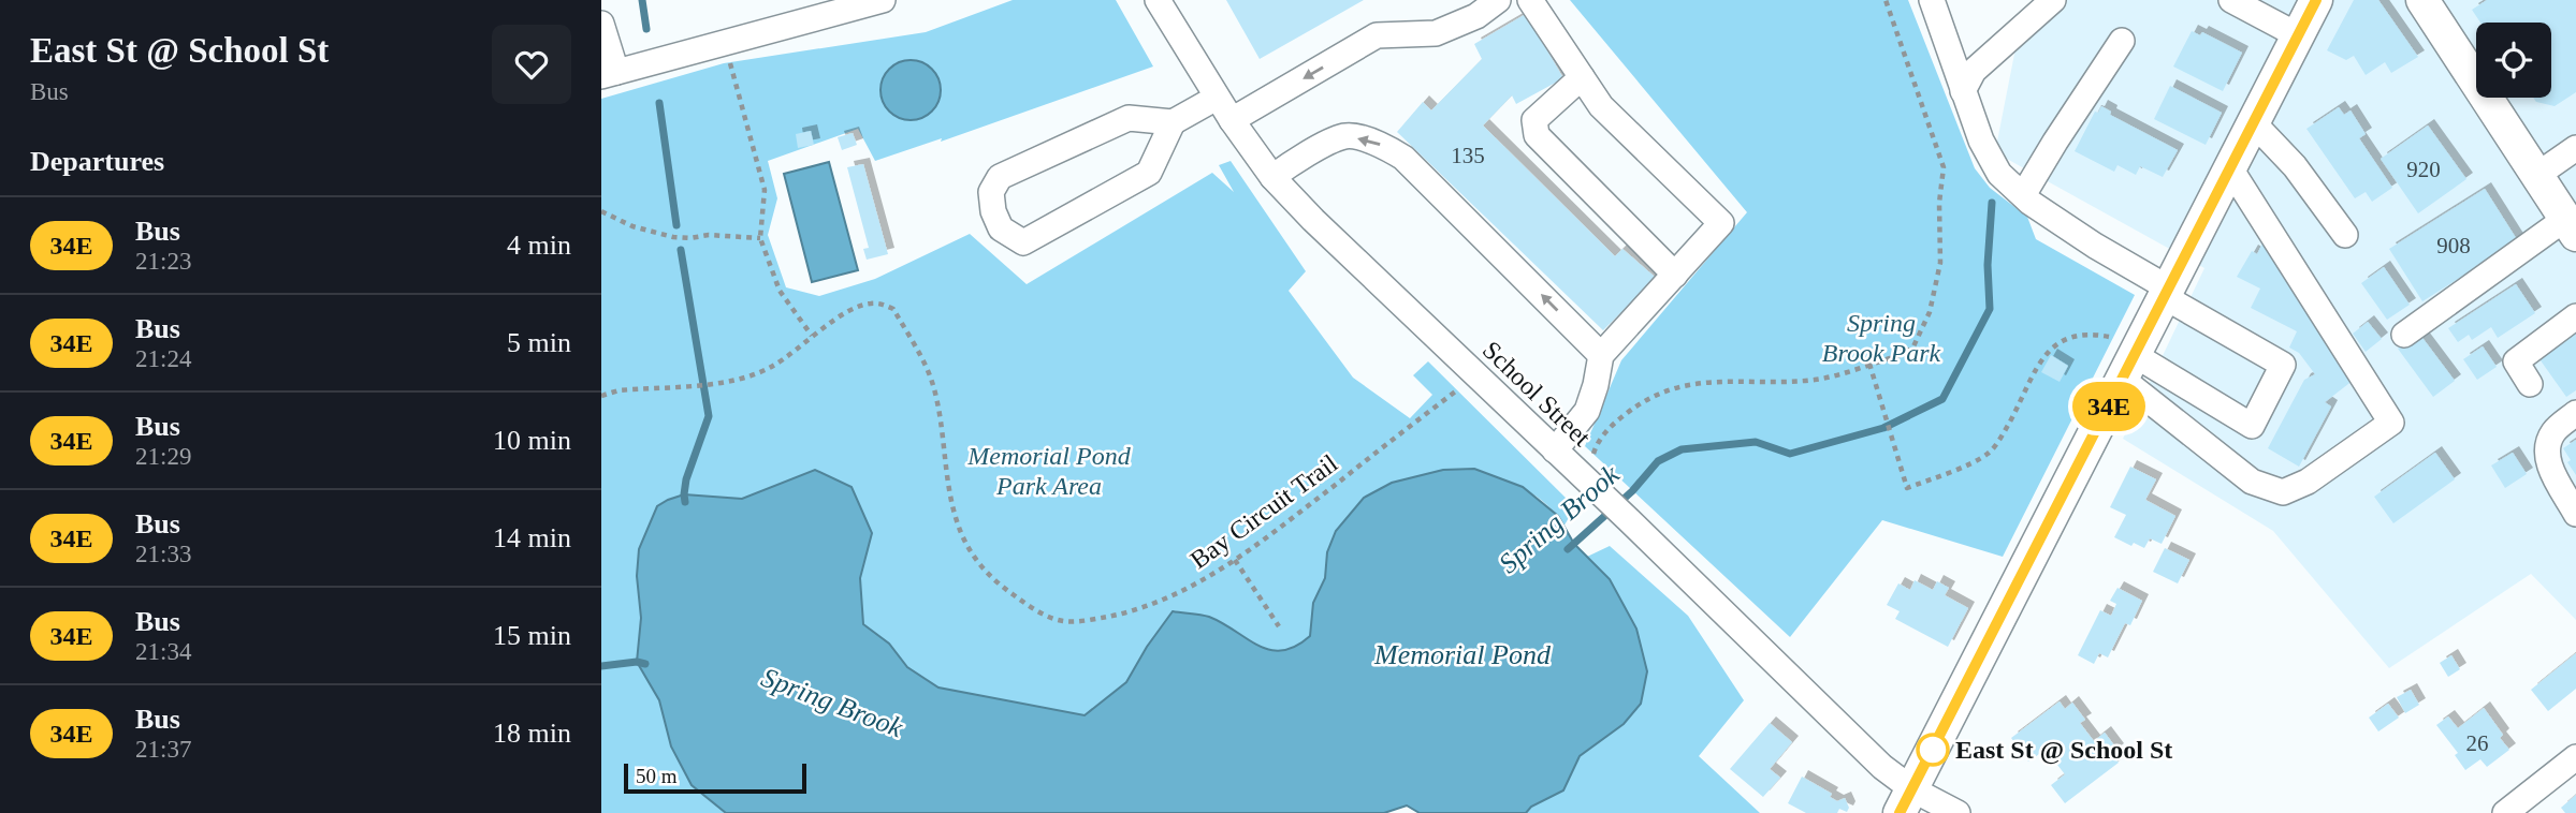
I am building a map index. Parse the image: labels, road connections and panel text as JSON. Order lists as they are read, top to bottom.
{
  "streets": {
    "street": ["School Street"],
    "path": ["Bay Circuit Trail"]
  },
  "crossings": [
    ["School Street", "Bay Circuit Trail"]
  ],
  "water": ["Spring Brook", "Memorial Pond"],
  "parks": ["Spring Brook Park", "Memorial Pond Park Area"],
  "places": ["East St @ School St"],
  "lines": ["bus line 34E"],
  "house_numbers": [
    "135",
    "920",
    "908",
    "26"
  ],
  "scale_bar": "50 m",
  "page": {
    "heading": [
      ["East St @ School St", "Bus"],
      "Departures"
    ],
    "on_map": "34E",
    "list": [
      {
        "mark": "34E",
        "name": "Bus",
        "note": "21:23",
        "value": "4 min"
      },
      {
        "mark": "34E",
        "name": "Bus",
        "note": "21:24",
        "value": "5 min"
      },
      {
        "mark": "34E",
        "name": "Bus",
        "note": "21:29",
        "value": "10 min"
      },
      {
        "mark": "34E",
        "name": "Bus",
        "note": "21:33",
        "value": "14 min"
      },
      {
        "mark": "34E",
        "name": "Bus",
        "note": "21:34",
        "value": "15 min"
      },
      {
        "mark": "34E",
        "name": "Bus",
        "note": "21:37",
        "value": "18 min"
      }
    ],
    "scale": "50 m"
  }
}
